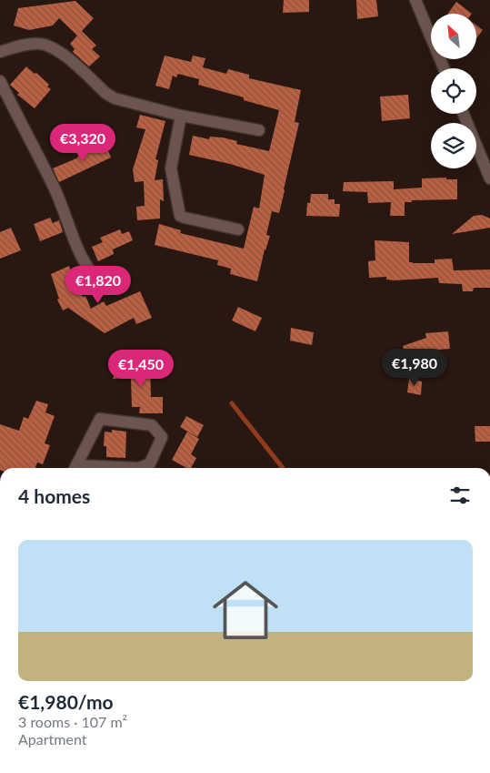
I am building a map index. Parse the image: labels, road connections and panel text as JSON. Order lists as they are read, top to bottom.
{
  "north": "top left",
  "page": {
    "price": [
      "€3,320",
      "€1,820",
      "€1,980",
      "€1,450"
    ],
    "heading": "4 homes",
    "list": [
      {
        "name": "€1,980/mo",
        "note": "3 rooms · 107 m² · Apartment"
      }
    ]
  }
}
